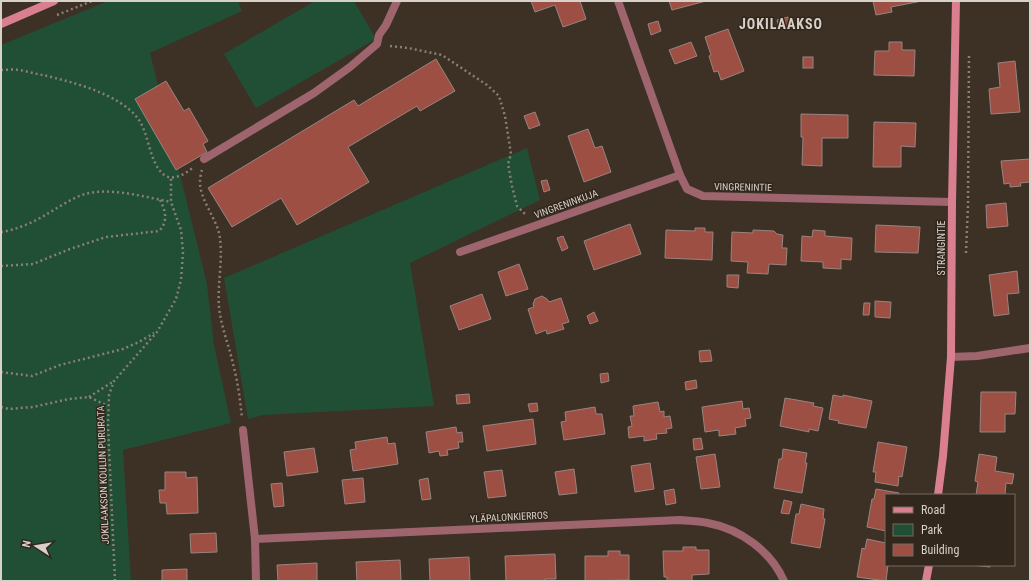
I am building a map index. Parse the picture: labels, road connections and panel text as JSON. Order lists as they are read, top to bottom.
{
  "streets": {
    "street": [
      "VINGRENINTIE",
      "VINGRENINKUJA",
      "STRANGINTIE",
      "YLÄPALONKIERROS"
    ],
    "path": ["JOKILAAKSON KOULUN PURURATA"]
  },
  "crossings": [
    ["VINGRENINTIE", "VINGRENINKUJA"],
    ["VINGRENINTIE", "STRANGINTIE"]
  ],
  "districts": ["JOKILAAKSO"],
  "legend": ["Road", "Park", "Building"],
  "north": "left"
}
